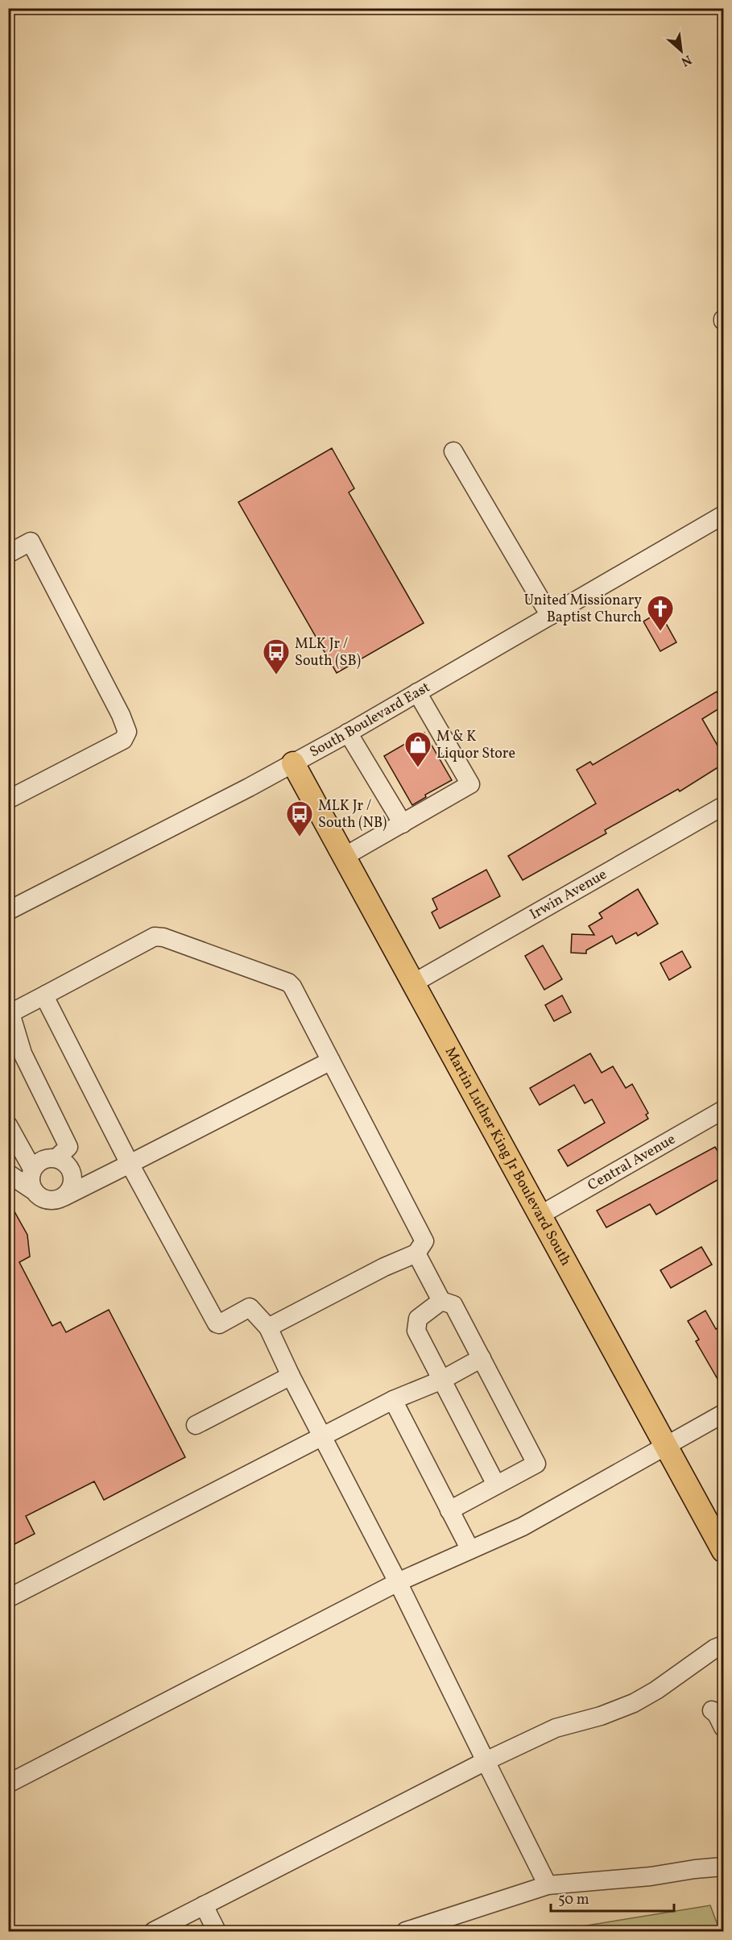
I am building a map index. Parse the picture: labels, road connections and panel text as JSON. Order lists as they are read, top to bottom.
{
  "streets": {
    "main road": ["Martin Luther King Jr Boulevard South"],
    "street": ["South Boulevard East", "Irwin Avenue", "Central Avenue"]
  },
  "crossings": [
    ["South Boulevard East", "Martin Luther King Jr Boulevard South"],
    ["Irwin Avenue", "Martin Luther King Jr Boulevard South"],
    ["Martin Luther King Jr Boulevard South", "Central Avenue"]
  ],
  "places": {
    "church": ["United Missionary Baptist Church"],
    "bus stop": ["MLK Jr / South (SB)", "MLK Jr / South (NB)"],
    "shop": ["M & K Liquor Store"]
  },
  "scale_bar": "50 m",
  "north": "bottom right"
}
